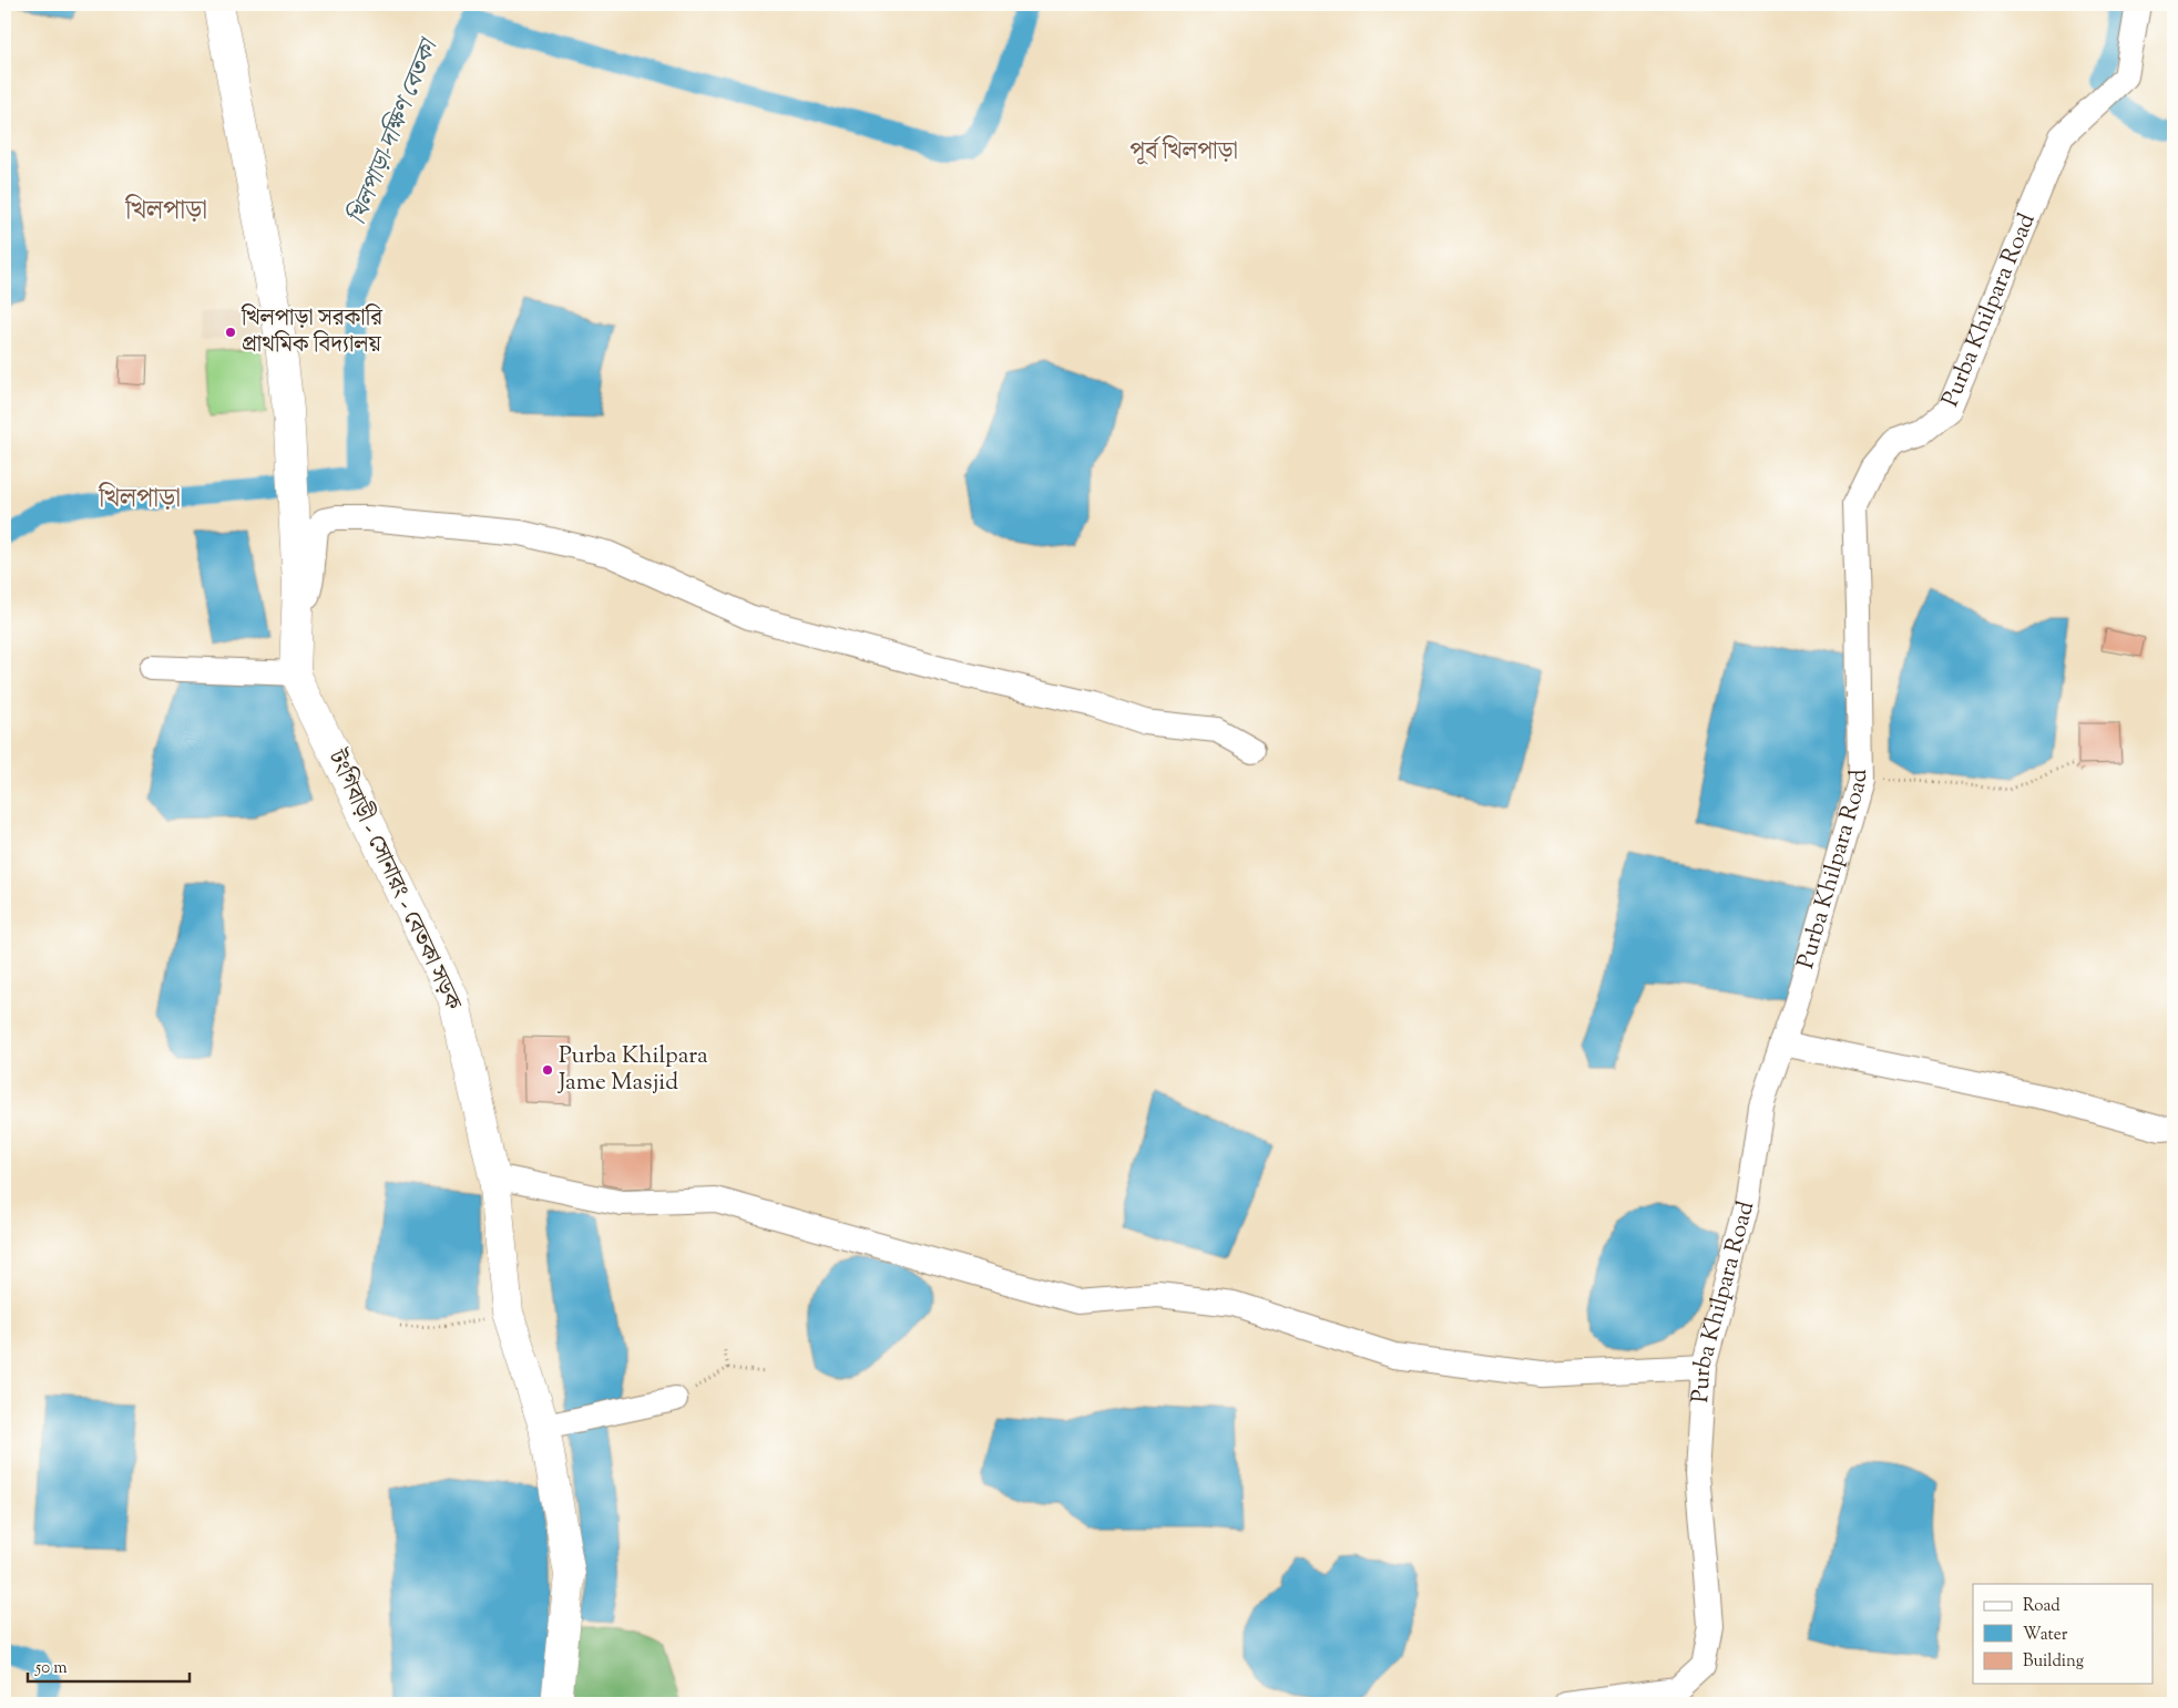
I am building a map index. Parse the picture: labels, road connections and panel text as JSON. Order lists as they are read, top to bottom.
{
  "streets": {
    "street": ["Purba Khilpara Road", "টংগিবাড়ী - সোনারং - বেতকা সড়ক"]
  },
  "districts": ["পূর্ব খিলপাড়া", "খিলপাড়া", "খিলপাড়া"],
  "water": ["খিলপাড়া-দক্ষিণ বেতকা"],
  "places": ["খিলপাড়া সরকারি প্রাথমিক বিদ্যালয়", "Purba Khilpara Jame Masjid"],
  "legend": ["Road", "Water", "Building"],
  "scale_bar": "50 m"
}
